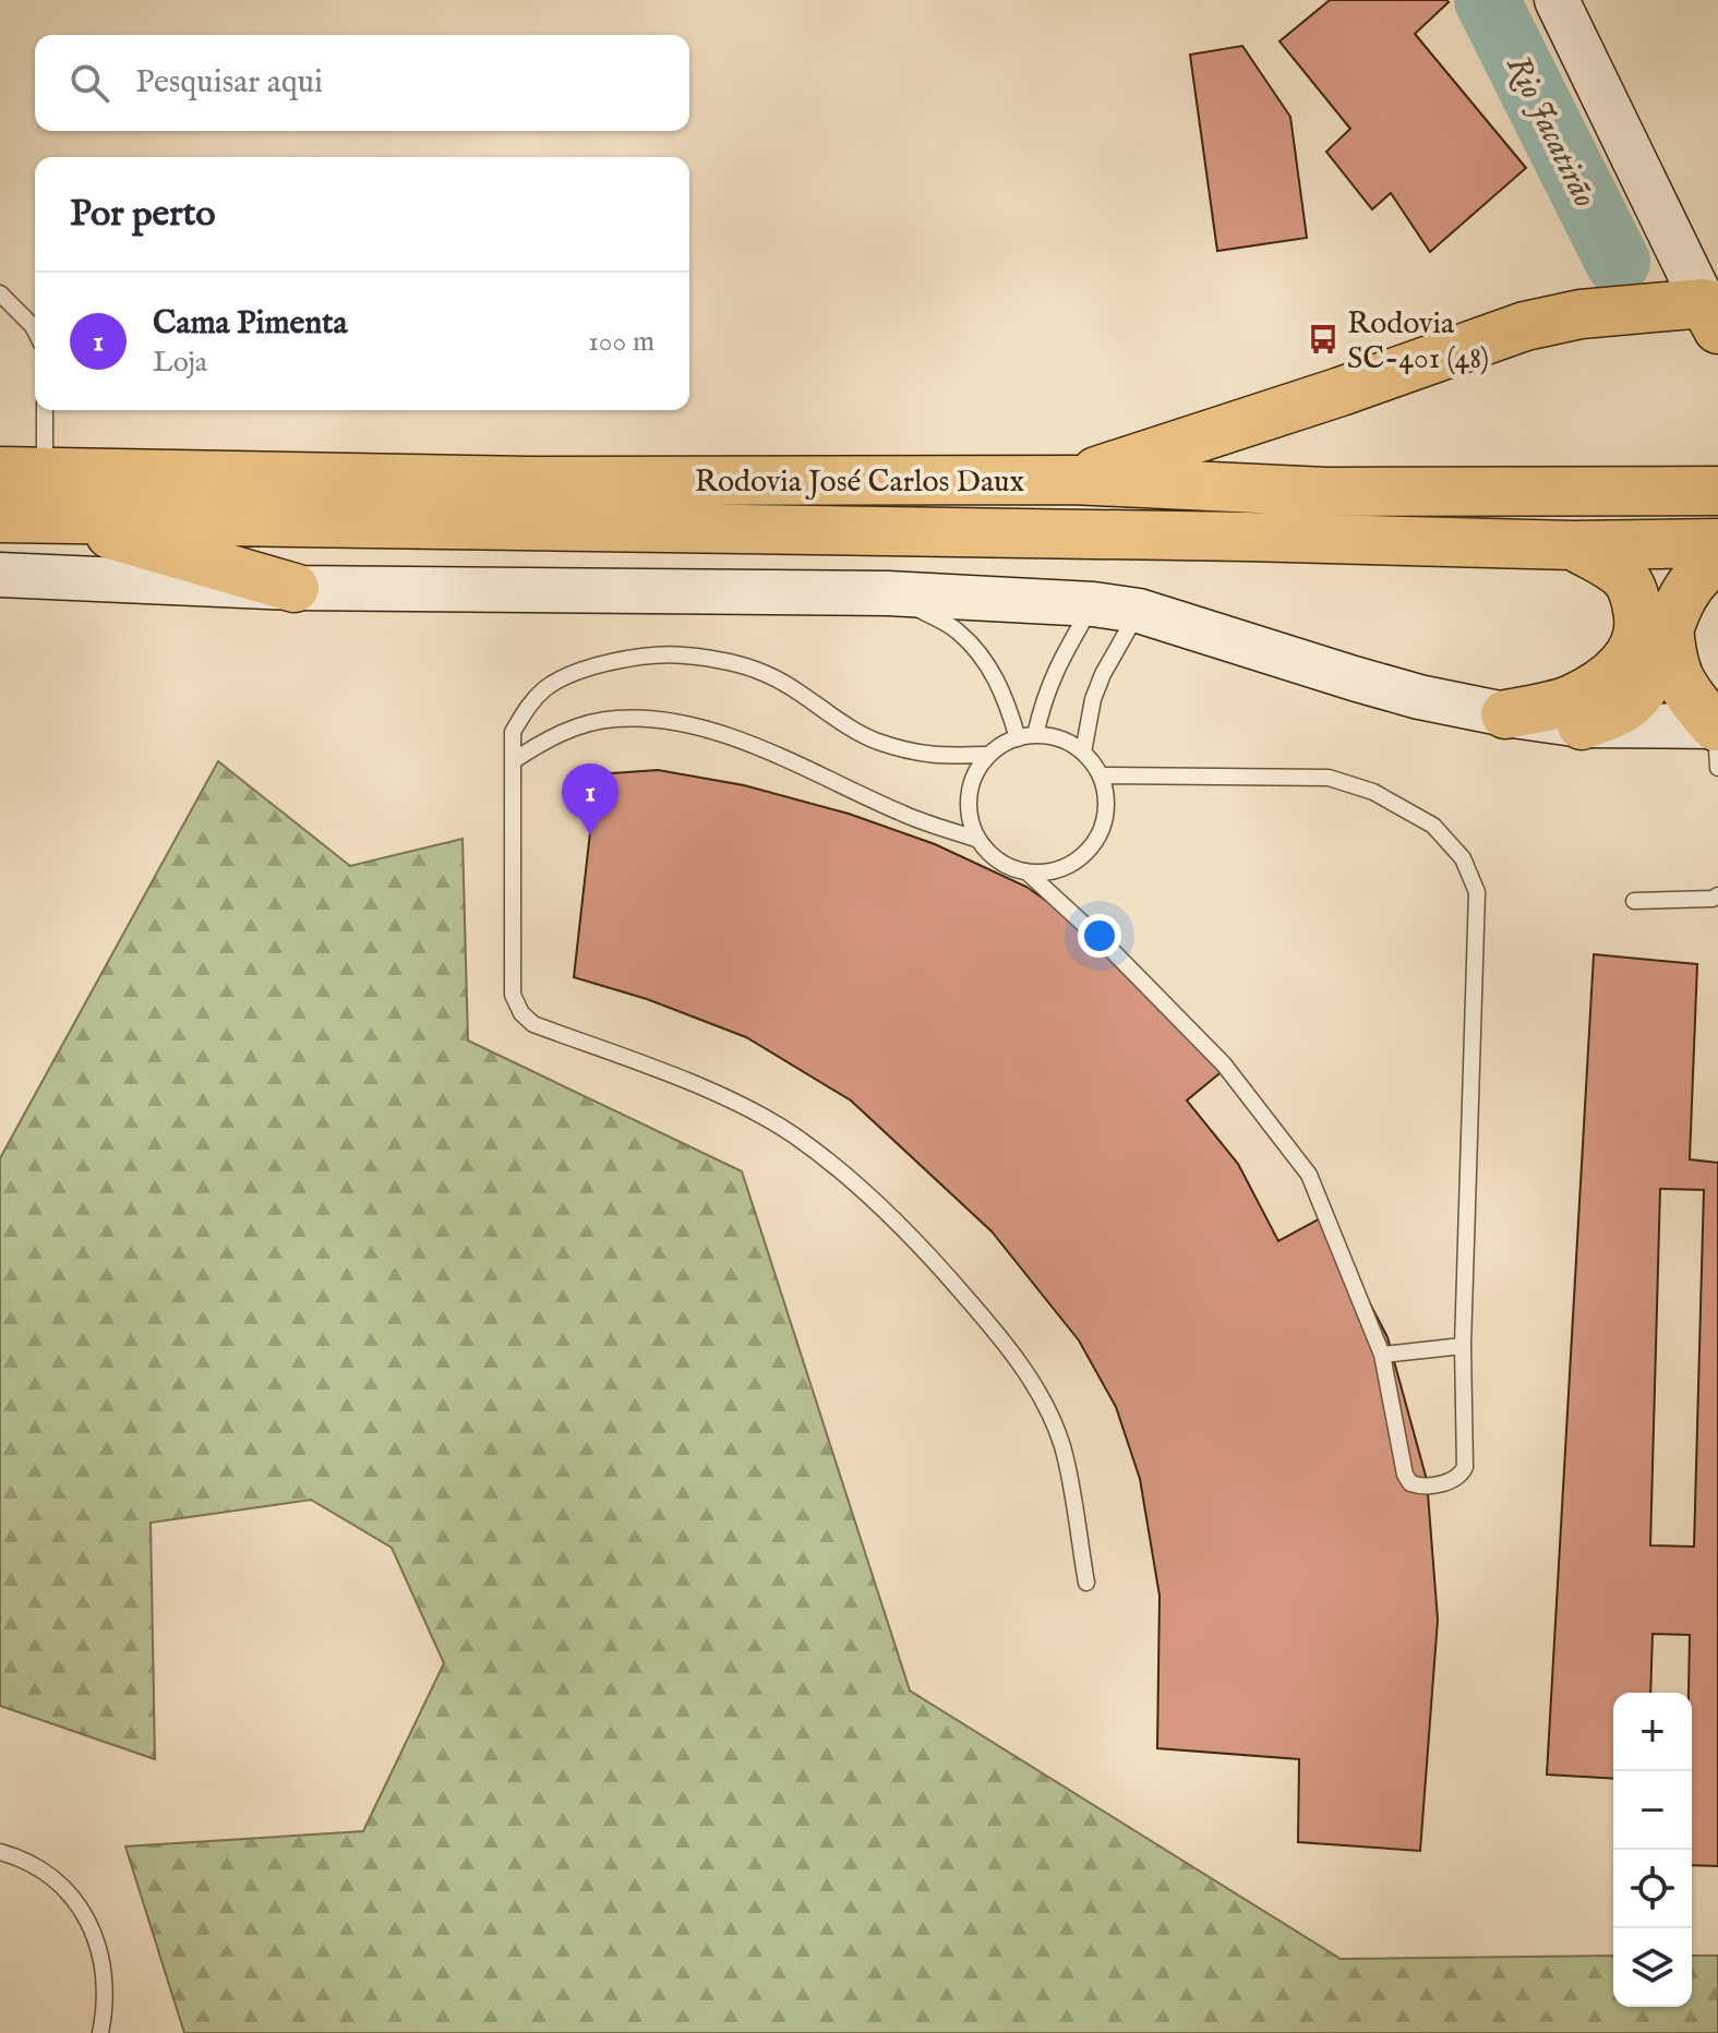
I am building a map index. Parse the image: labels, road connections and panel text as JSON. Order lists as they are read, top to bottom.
{
  "streets": {
    "highway": ["Rodovia José Carlos Daux"]
  },
  "water": ["Rio Jacatirão"],
  "places": {
    "bus stop": ["Rodovia SC-401 (48)"]
  },
  "page": {
    "search": "Pesquisar aqui",
    "heading": "Por perto",
    "list": [
      {
        "mark": "1",
        "name": "Cama Pimenta",
        "note": "Loja",
        "value": "100 m"
      }
    ],
    "pins": "1",
    "map_buttons": ["+", "−"]
  }
}
